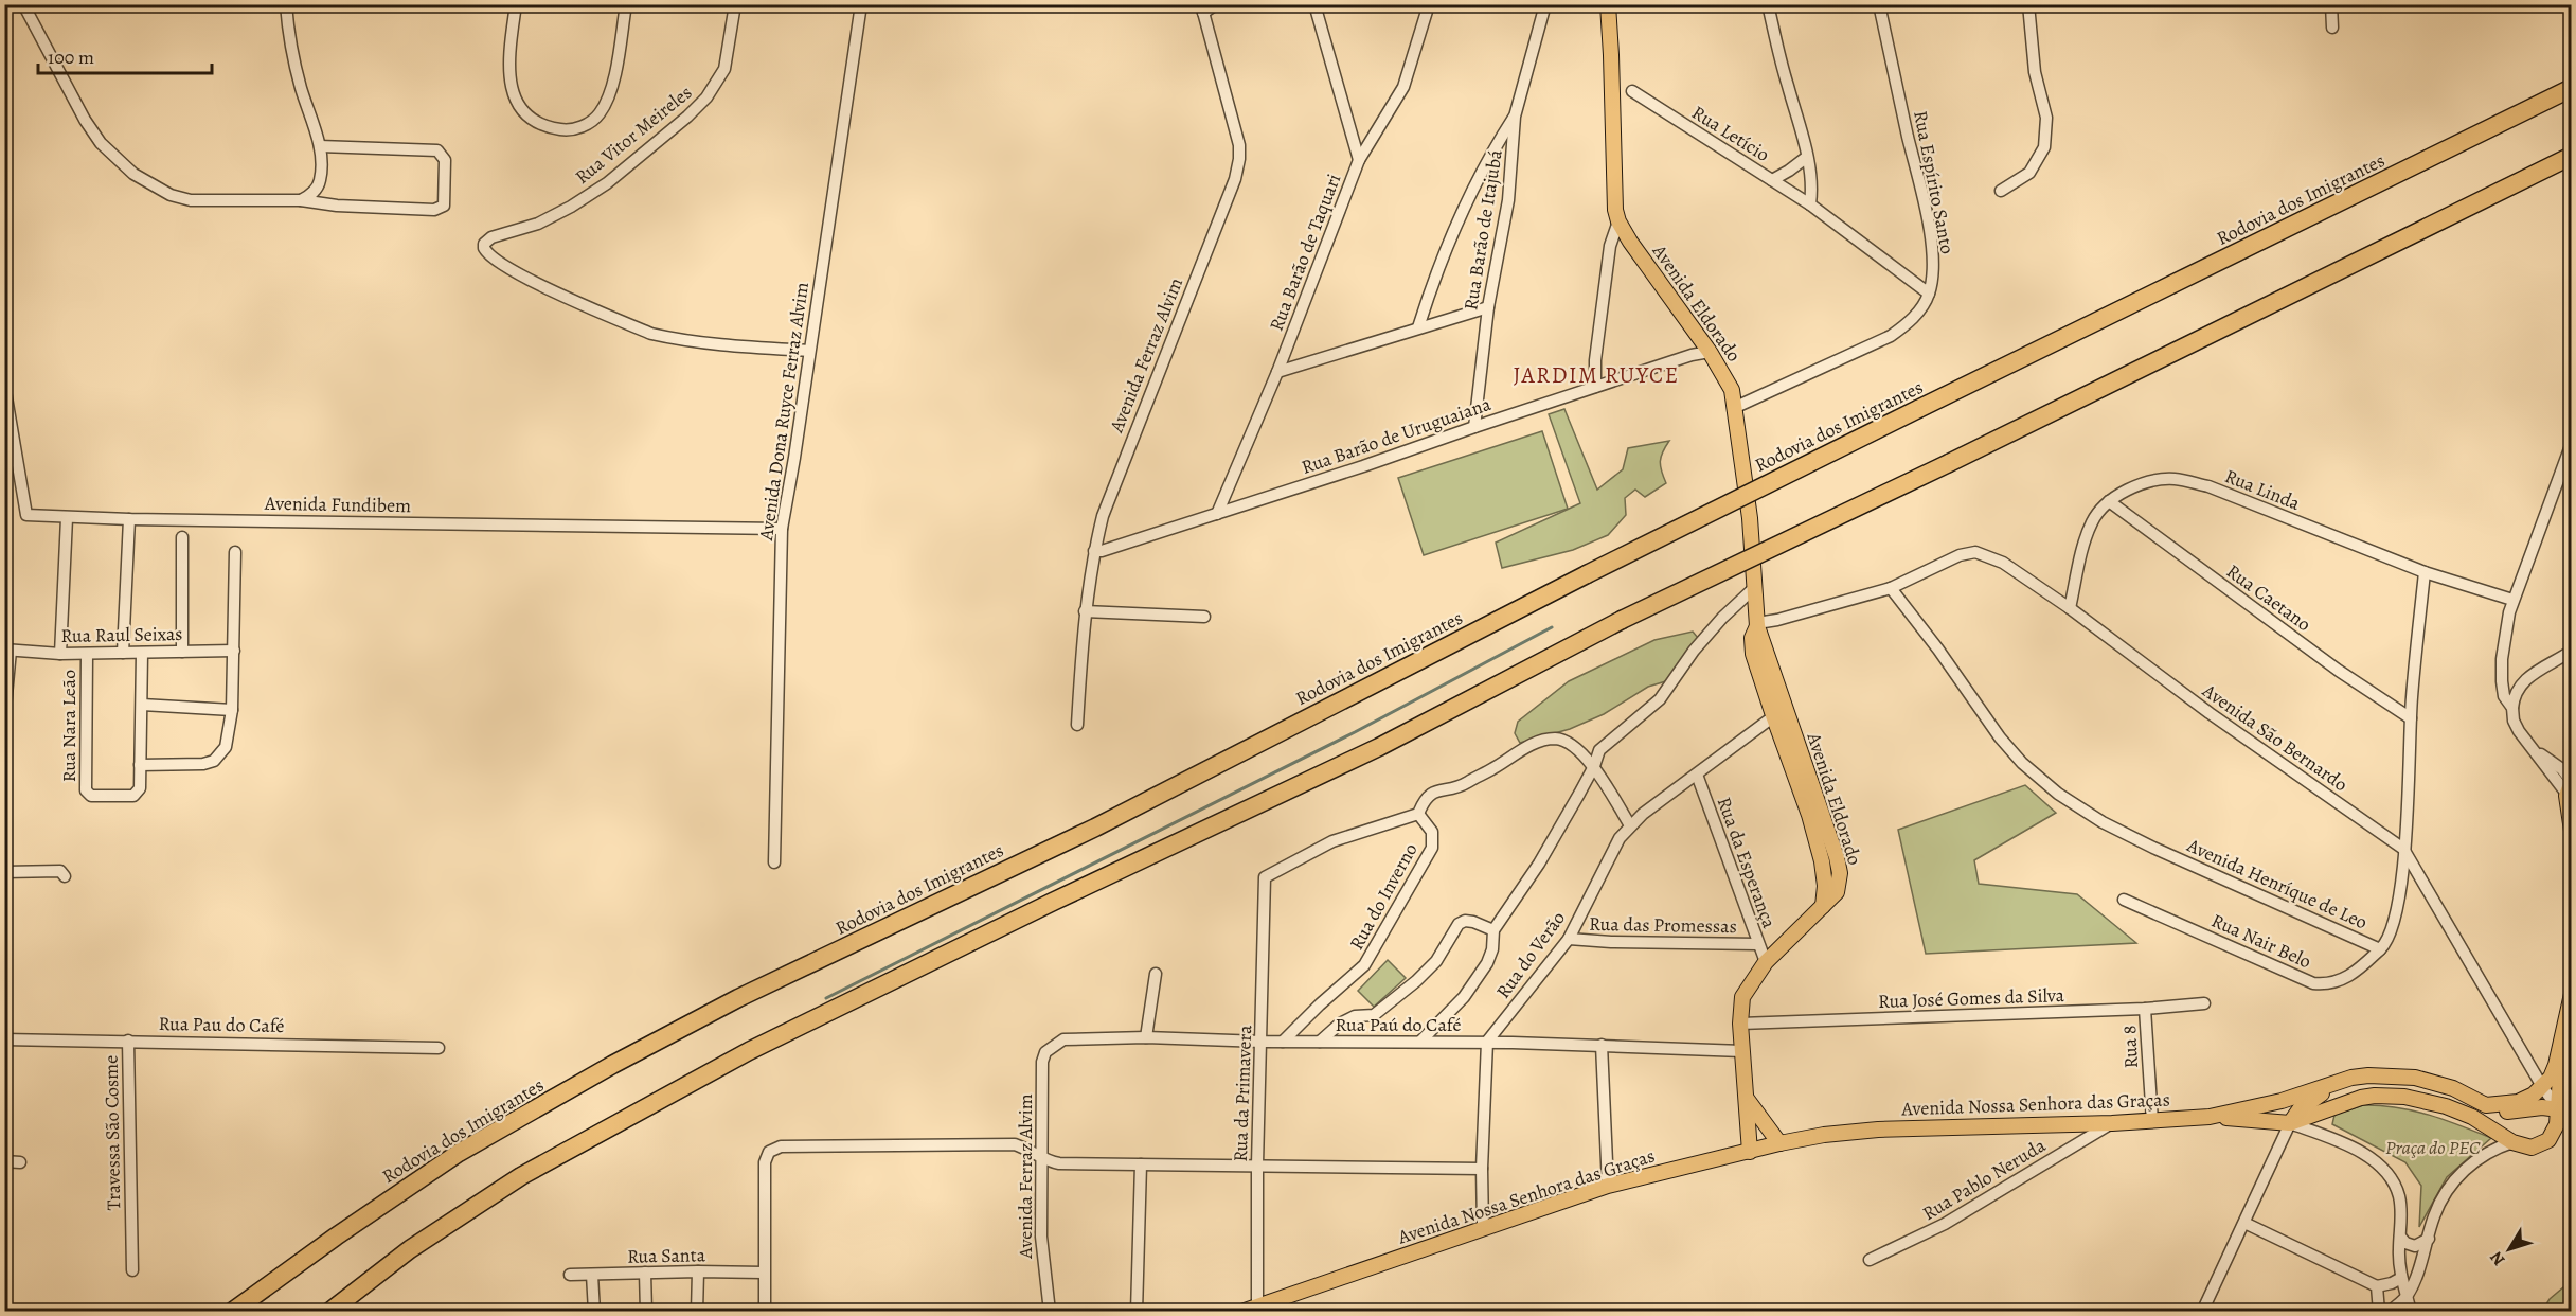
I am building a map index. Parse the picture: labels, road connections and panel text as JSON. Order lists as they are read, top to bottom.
{
  "streets": {
    "highway": ["Rodovia dos Imigrantes"],
    "main road": ["Avenida Eldorado", "Avenida Nossa Senhora das Graças"],
    "street": [
      "Rua Letício",
      "Rua Vitor Meireles",
      "Rua Espírito Santo",
      "Rua Barão de Itajubá",
      "Rua Barão de Taquari",
      "Avenida Ferraz Alvim",
      "Avenida Dona Ruyce Ferraz Alvim",
      "Rua Barão de Uruguaiana",
      "Rua Linda",
      "Avenida Fundibem",
      "Rua Caetano",
      "Rua Raul Seixas",
      "Rua Nara Leão",
      "Avenida São Bernardo",
      "Rua da Esperança",
      "Avenida Henríque de Leo",
      "Rua do Inverno",
      "Rua das Promessas",
      "Rua Nair Belo",
      "Rua do Verão",
      "Rua José Gomes da Silva",
      "Rua Pau do Café",
      "Rua Paú do Café",
      "Rua 8",
      "Rua da Primavera",
      "Travessa São Cosme",
      "Rua Pablo Neruda",
      "Rua Santa"
    ]
  },
  "crossings": [
    ["Rua Letício", "Rua Espírito Santo"],
    ["Rua Vitor Meireles", "Avenida Dona Ruyce Ferraz Alvim"],
    ["Rua Espírito Santo", "Avenida Eldorado"],
    ["Rua Barão de Itajubá", "Rua Barão de Uruguaiana"],
    ["Rua Barão de Taquari", "Rua Barão de Uruguaiana"],
    ["Avenida Eldorado", "Rua Barão de Uruguaiana"],
    ["Avenida Eldorado", "Avenida São Bernardo"],
    ["Avenida Eldorado", "Rua da Esperança"],
    ["Avenida Eldorado", "Rua do Verão"],
    ["Avenida Eldorado", "Rua José Gomes da Silva"],
    ["Avenida Eldorado", "Rua Paú do Café"],
    ["Avenida Eldorado", "Avenida Nossa Senhora das Graças"],
    ["Avenida Ferraz Alvim", "Rua Barão de Uruguaiana"],
    ["Avenida Ferraz Alvim", "Rua Paú do Café"],
    ["Avenida Dona Ruyce Ferraz Alvim", "Avenida Fundibem"],
    ["Rua Linda", "Rua Caetano"],
    ["Rua Linda", "Avenida São Bernardo"],
    ["Rua Linda", "Avenida Henríque de Leo"],
    ["Rua Caetano", "Avenida Henríque de Leo"],
    ["Rua Raul Seixas", "Rua Nara Leão"],
    ["Avenida São Bernardo", "Avenida Henríque de Leo"],
    ["Avenida São Bernardo", "Avenida Nossa Senhora das Graças"],
    ["Rua da Esperança", "Rua das Promessas"],
    ["Rua da Esperança", "Rua do Verão"],
    ["Avenida Henríque de Leo", "Rua Nair Belo"],
    ["Rua do Inverno", "Rua Paú do Café"],
    ["Rua do Inverno", "Rua da Primavera"],
    ["Rua das Promessas", "Rua do Verão"],
    ["Rua do Verão", "Rua Paú do Café"],
    ["Rua José Gomes da Silva", "Rua 8"],
    ["Rua Pau do Café", "Travessa São Cosme"],
    ["Rua Paú do Café", "Rua da Primavera"],
    ["Rua 8", "Avenida Nossa Senhora das Graças"],
    ["Rua da Primavera", "Avenida Nossa Senhora das Graças"],
    ["Avenida Nossa Senhora das Graças", "Rua Pablo Neruda"]
  ],
  "districts": ["JARDIM RUYCE"],
  "parks": ["Praça do PEC"],
  "scale_bar": "100 m",
  "north": "bottom left"
}
